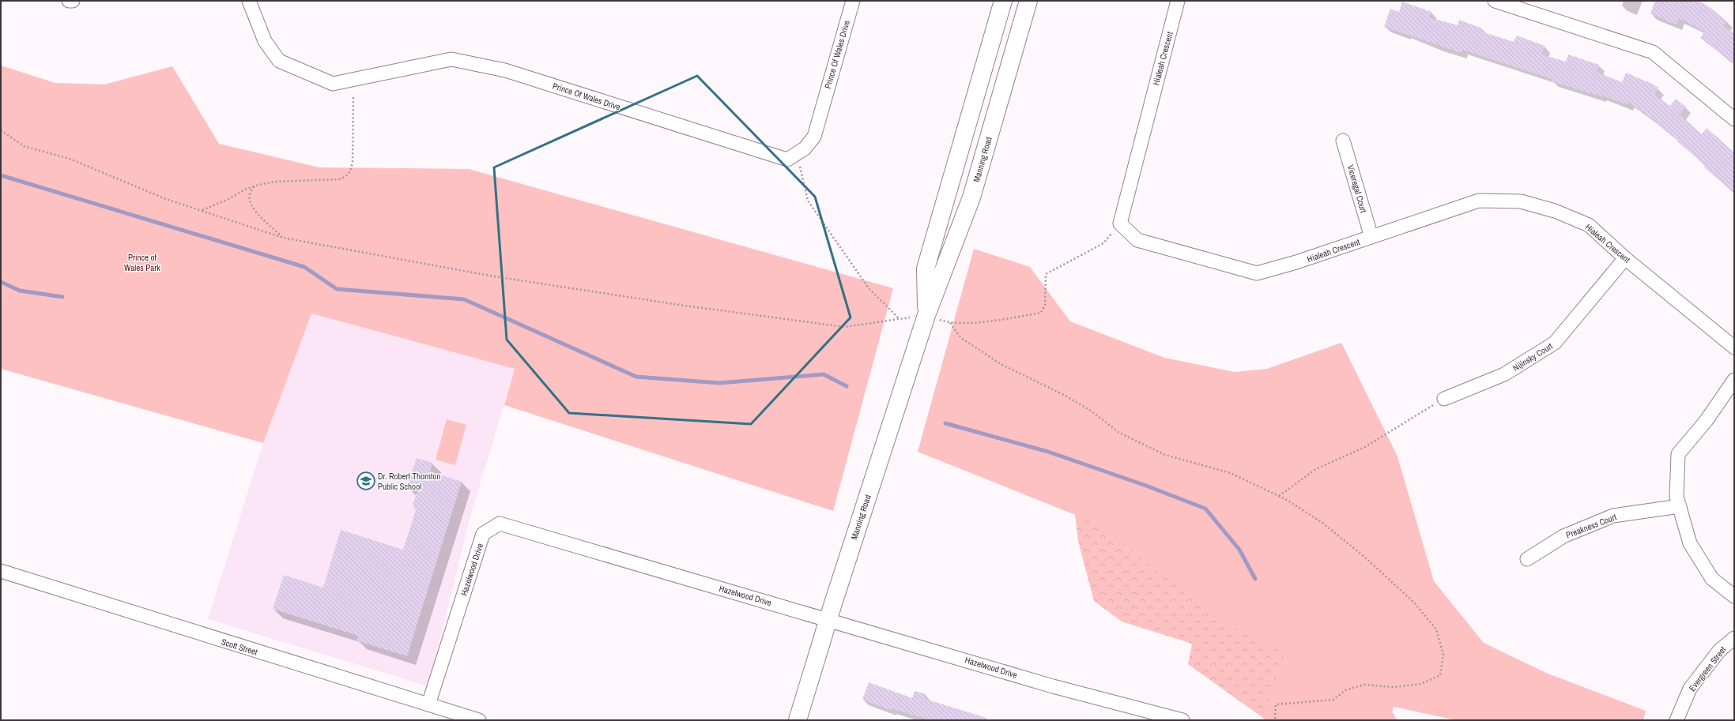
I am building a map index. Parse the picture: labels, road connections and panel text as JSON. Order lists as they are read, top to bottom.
{
  "streets": {
    "main road": ["Manning Road"],
    "street": [
      "Prince Of Wales Drive",
      "Hialeah Crescent",
      "Viceregal Court",
      "Nijinsky Court",
      "Preakness Court",
      "Hazelwood Drive",
      "Scott Street",
      "Evergreen Street"
    ]
  },
  "crossings": [
    ["Hialeah Crescent", "Viceregal Court"],
    ["Hialeah Crescent", "Nijinsky Court"],
    ["Manning Road", "Hazelwood Drive"],
    ["Hazelwood Drive", "Scott Street"]
  ],
  "parks": ["Prince of Wales Park"],
  "places": {
    "school or university": ["Dr. Robert Thornton Public School"]
  }
}
